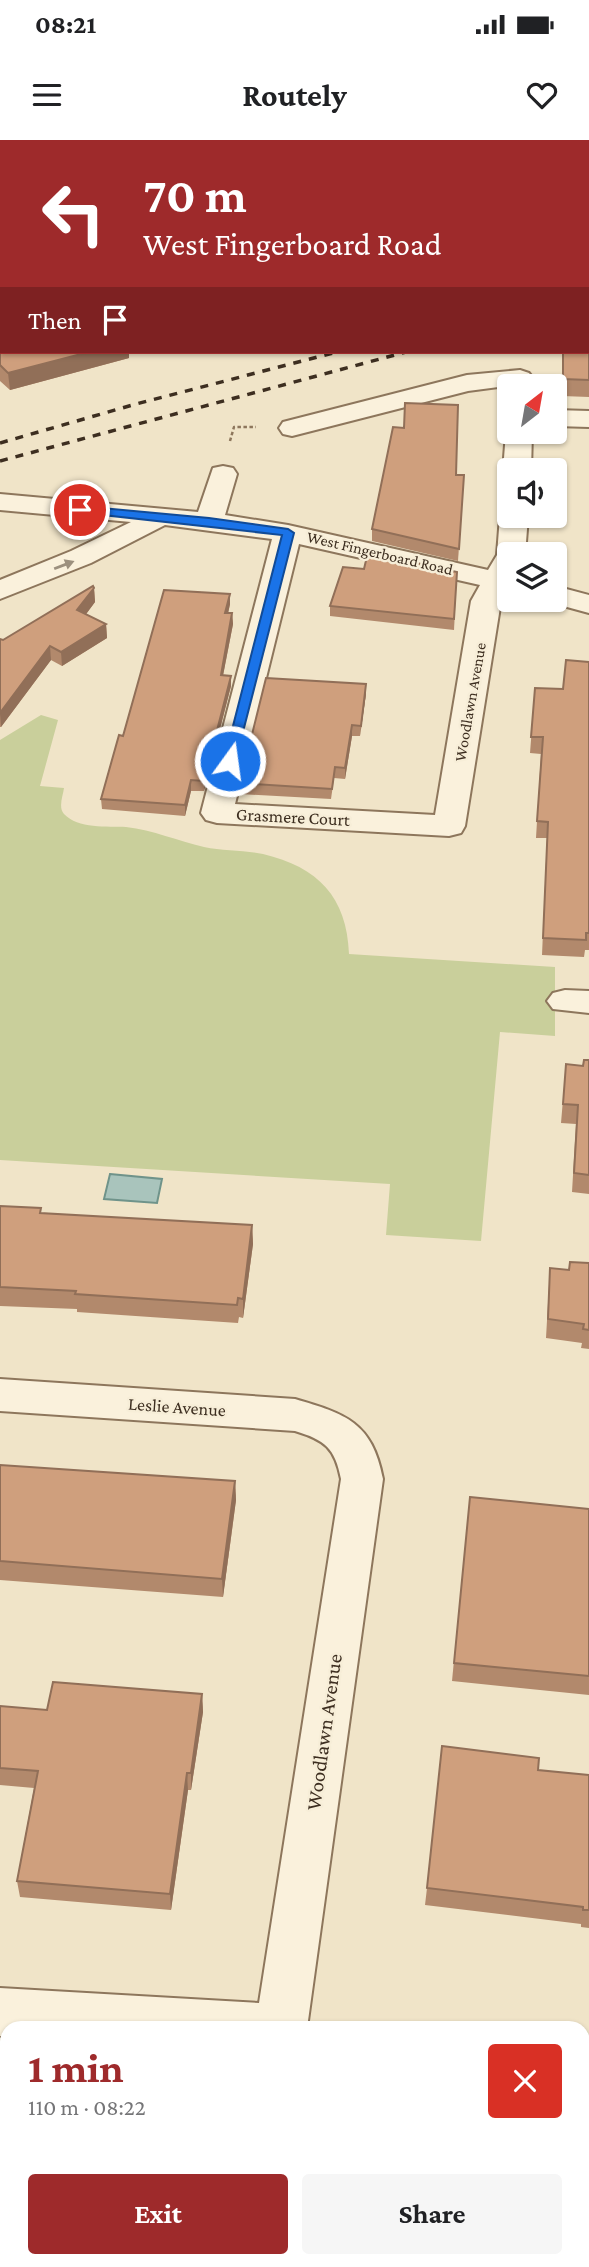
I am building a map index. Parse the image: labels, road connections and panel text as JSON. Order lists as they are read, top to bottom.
{
  "streets": {
    "street": [
      "West Fingerboard Road",
      "Woodlawn Avenue",
      "Grasmere Court",
      "Leslie Avenue"
    ]
  },
  "crossings": [
    ["West Fingerboard Road", "Grasmere Court"],
    ["Woodlawn Avenue", "Grasmere Court"],
    ["Woodlawn Avenue", "Leslie Avenue"]
  ],
  "north": "top right",
  "page": {
    "status": "08:21",
    "header": "Routely",
    "turn": ["70 m", "West Fingerboard Road"],
    "then": "Then",
    "heading": ["1 min", "110 m · 08:22"],
    "buttons": ["Exit", "Share"]
  }
}
